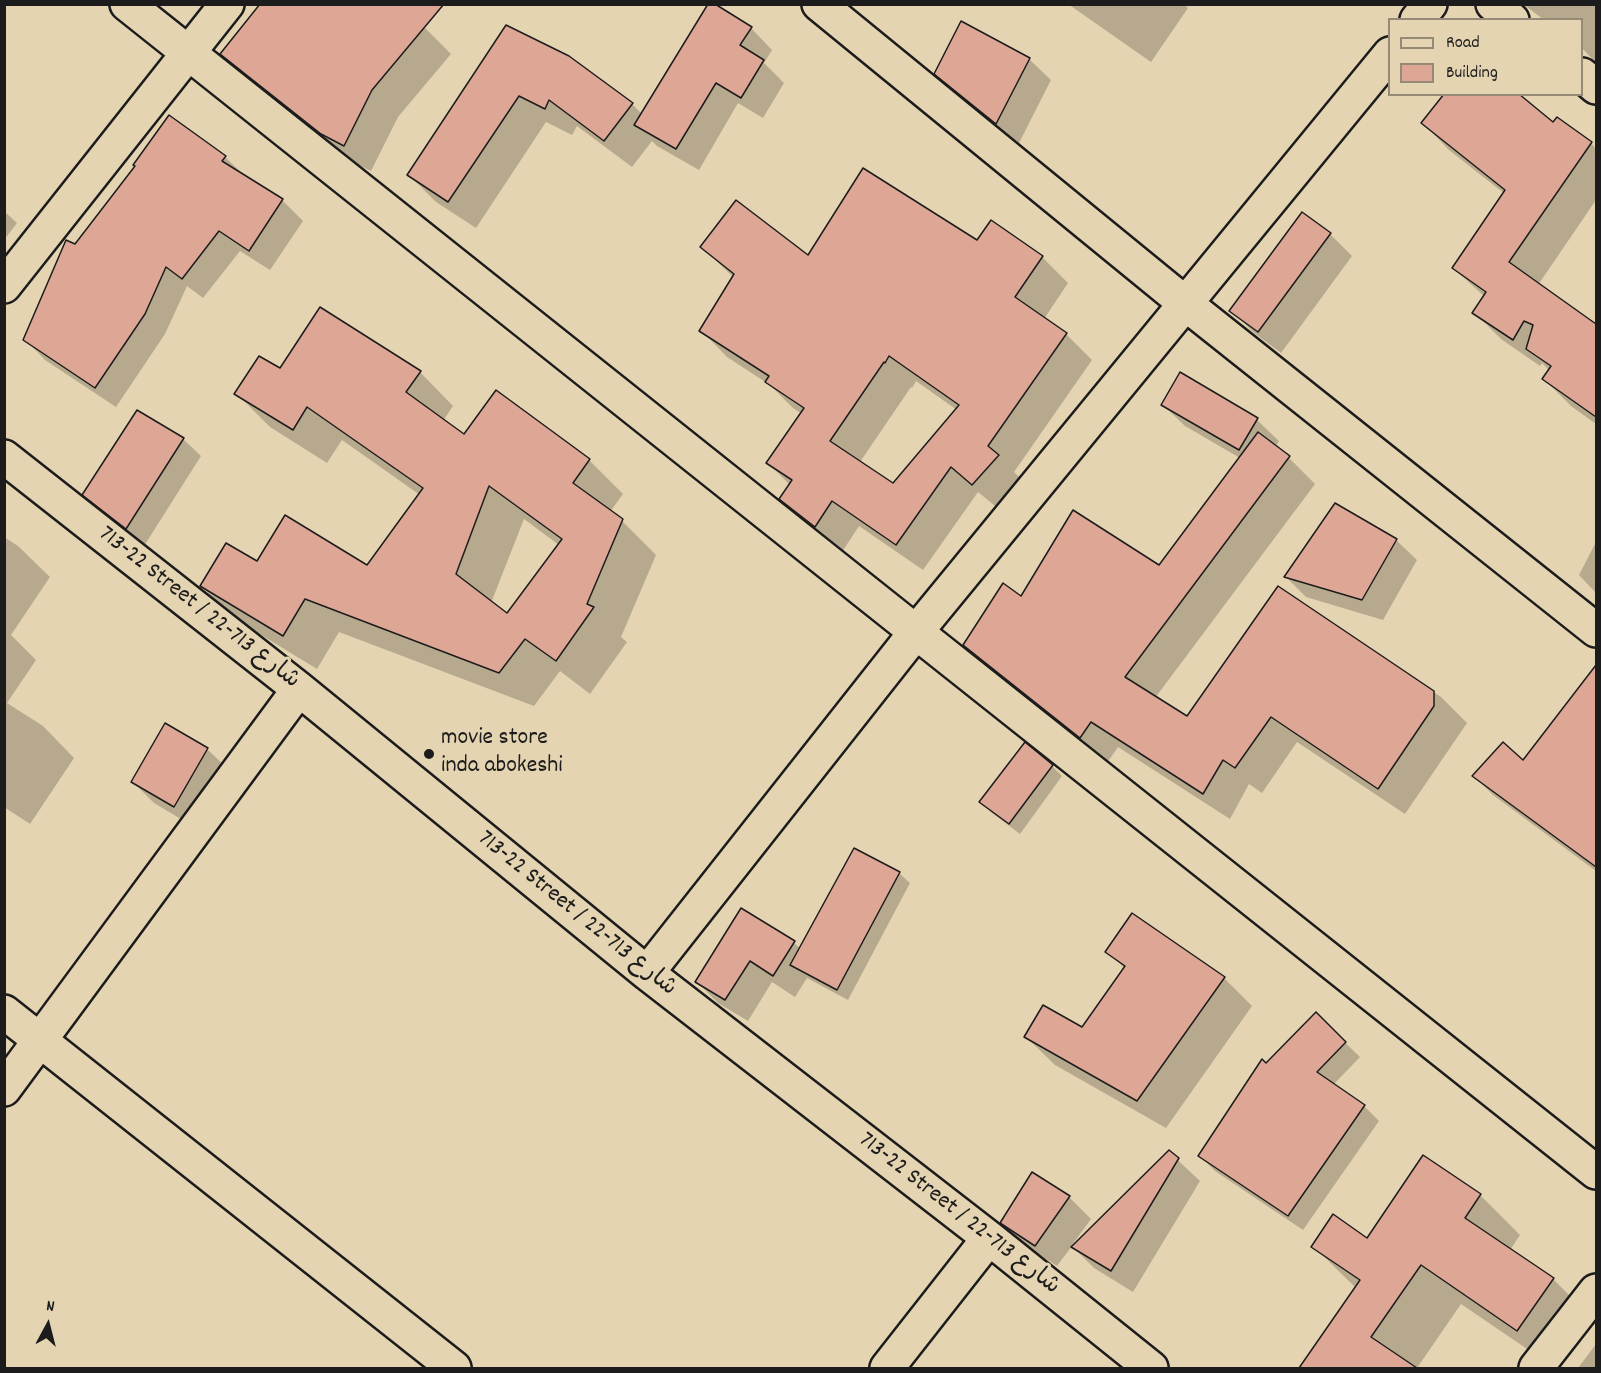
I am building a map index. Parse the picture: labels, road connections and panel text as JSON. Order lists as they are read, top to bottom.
{
  "streets": {
    "street": ["713-22 Street / شارع 713-22"]
  },
  "places": ["movie store inda abokeshi"],
  "legend": ["Road", "Building"],
  "north": "top"
}
